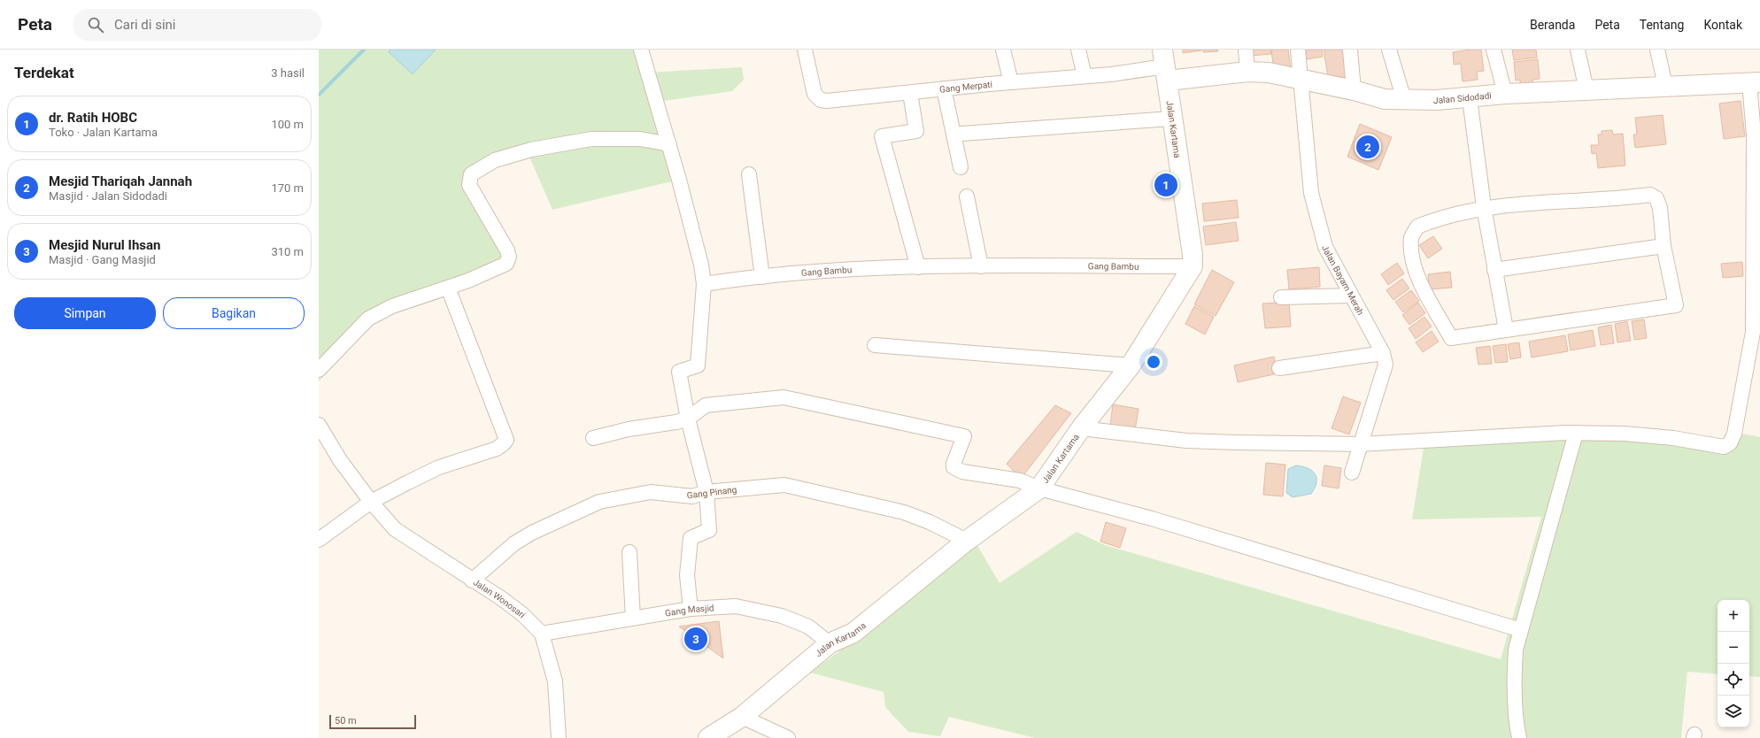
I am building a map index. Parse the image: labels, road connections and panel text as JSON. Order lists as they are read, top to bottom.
{
  "streets": {
    "main road": ["Jalan Sidodadi", "Jalan Kartama"],
    "street": [
      "Gang Merpati",
      "Gang Bambu",
      "Jalan Bayam Merah",
      "Gang Pinang",
      "Jalan Wonosari",
      "Gang Masjid"
    ]
  },
  "crossings": [
    ["Gang Merpati", "Jalan Sidodadi"],
    ["Gang Merpati", "Jalan Kartama"],
    ["Jalan Sidodadi", "Jalan Kartama"],
    ["Jalan Sidodadi", "Jalan Bayam Merah"],
    ["Jalan Kartama", "Gang Bambu"],
    ["Jalan Kartama", "Gang Pinang"],
    ["Jalan Kartama", "Gang Masjid"],
    ["Gang Pinang", "Jalan Wonosari"],
    ["Jalan Wonosari", "Gang Masjid"]
  ],
  "scale_bar": "50 m",
  "page": {
    "header": "Peta",
    "search": "Cari di sini",
    "nav": [
      "Beranda",
      "Peta",
      "Tentang",
      "Kontak"
    ],
    "heading": ["Terdekat", "3 hasil"],
    "list": [
      {
        "mark": "1",
        "name": "dr. Ratih HOBC",
        "note": "Toko · Jalan Kartama",
        "value": "100 m"
      },
      {
        "mark": "2",
        "name": "Mesjid Thariqah Jannah",
        "note": "Masjid · Jalan Sidodadi",
        "value": "170 m"
      },
      {
        "mark": "3",
        "name": "Mesjid Nurul Ihsan",
        "note": "Masjid · Gang Masjid",
        "value": "310 m"
      }
    ],
    "pins": ["2", "1", "3"],
    "buttons": ["Simpan", "Bagikan"],
    "map_buttons": ["+", "−"],
    "scale": "50 m"
  }
}
